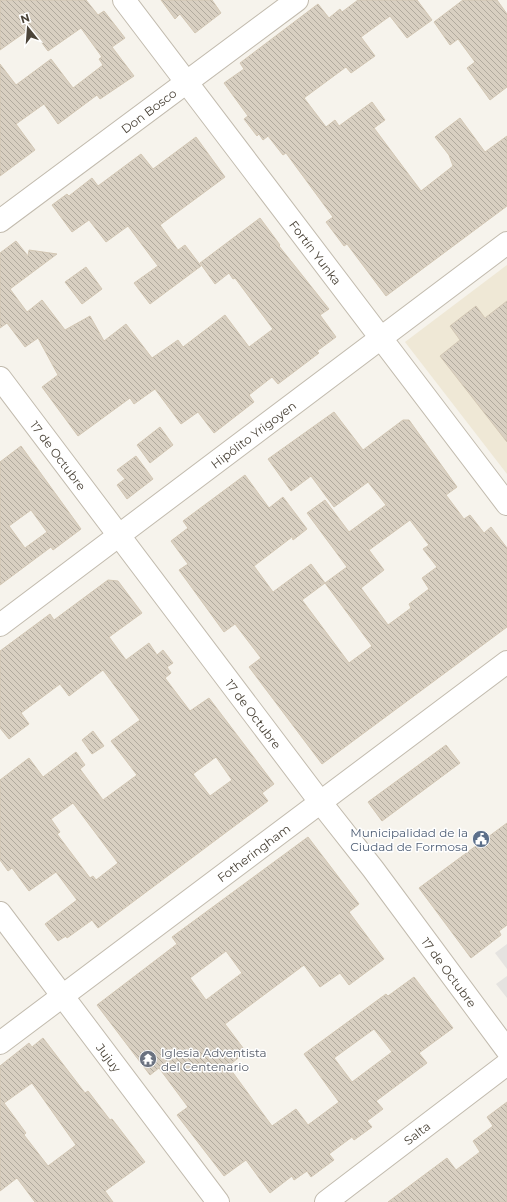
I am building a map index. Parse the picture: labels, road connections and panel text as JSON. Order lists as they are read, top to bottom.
{
  "streets": {
    "street": [
      "Don Bosco",
      "Fortín Yunka",
      "Hipólito Yrigoyen",
      "17 de Octubre",
      "Fotheringham",
      "Jujuy",
      "Salta"
    ]
  },
  "crossings": [
    ["Don Bosco", "Fortín Yunka"],
    ["Fortín Yunka", "Hipólito Yrigoyen"],
    ["Hipólito Yrigoyen", "17 de Octubre"],
    ["17 de Octubre", "Fotheringham"],
    ["Fotheringham", "Jujuy"]
  ],
  "places": {
    "public building": ["Municipalidad de la Ciudad de Formosa"],
    "temple": ["Iglesia Adventista del Centenario"]
  },
  "north": "top"
}
